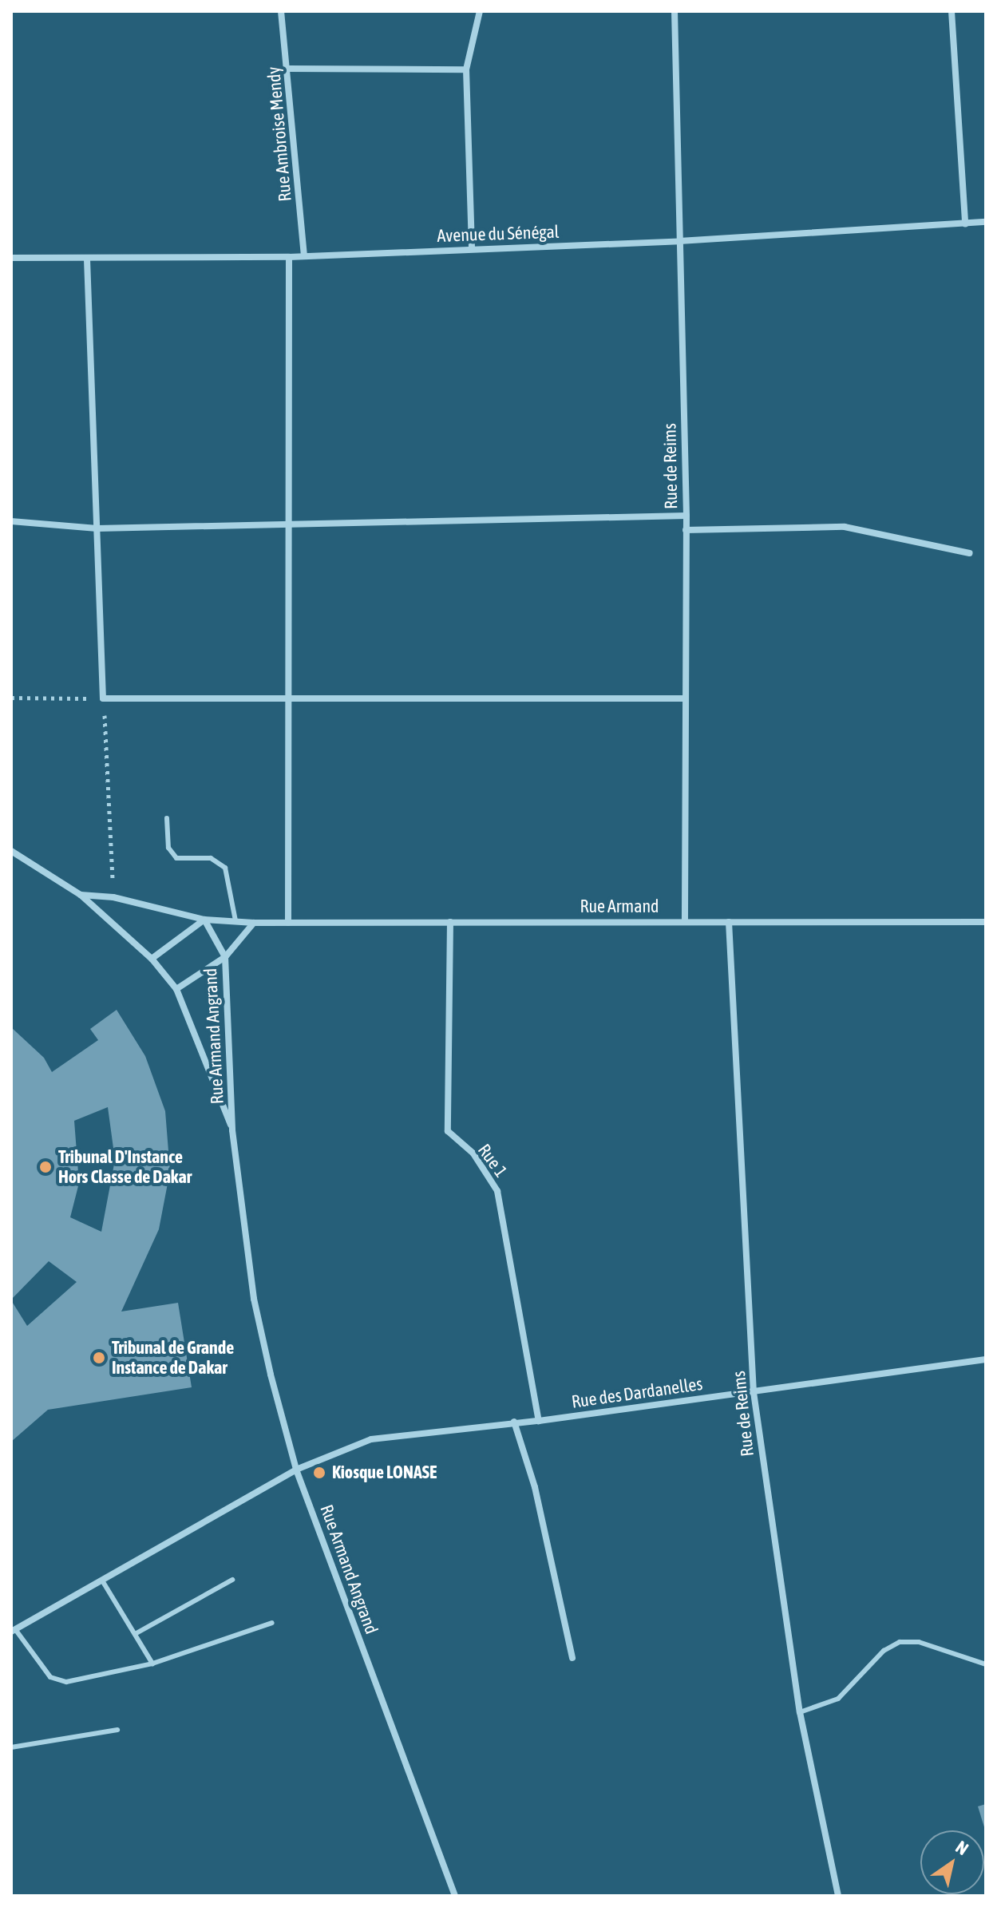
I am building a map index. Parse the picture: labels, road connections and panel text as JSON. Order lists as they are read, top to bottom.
{
  "streets": {
    "street": [
      "Rue Ambroise Mendy",
      "Avenue du Sénégal",
      "Rue de Reims",
      "Rue Armand",
      "Rue Armand Angrand",
      "Rue 1",
      "Rue des Dardanelles"
    ]
  },
  "crossings": [
    ["Rue Ambroise Mendy", "Avenue du Sénégal"],
    ["Avenue du Sénégal", "Rue de Reims"],
    ["Rue de Reims", "Rue Armand"],
    ["Rue de Reims", "Rue des Dardanelles"],
    ["Rue Armand", "Rue Armand Angrand"],
    ["Rue Armand", "Rue 1"],
    ["Rue Armand Angrand", "Rue des Dardanelles"],
    ["Rue 1", "Rue des Dardanelles"]
  ],
  "places": ["Tribunal D'Instance Hors Classe de Dakar", "Tribunal de Grande Instance de Dakar", "Kiosque LONASE"],
  "north": "top right"
}
